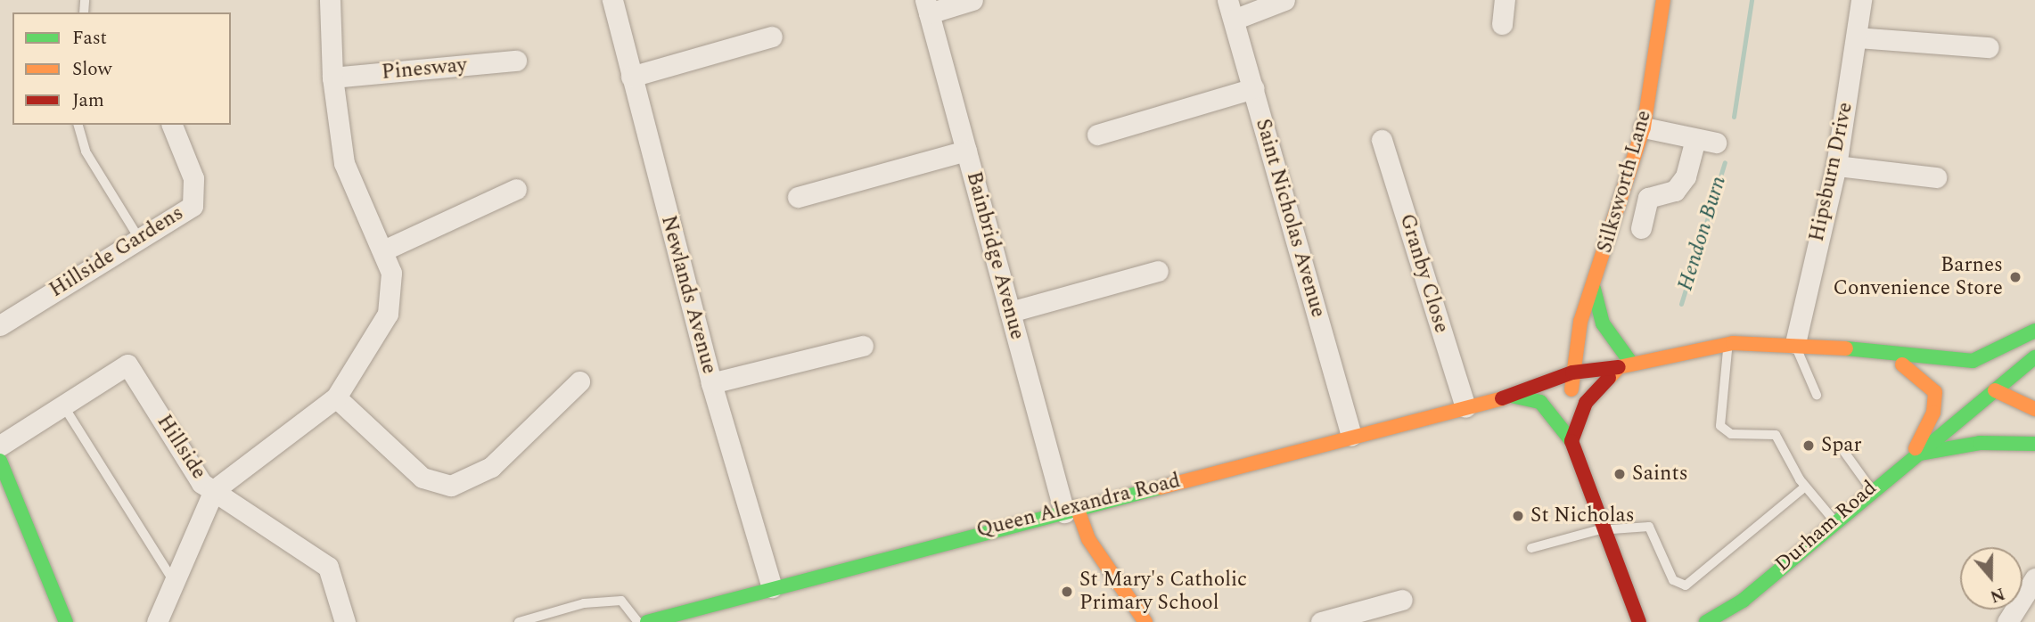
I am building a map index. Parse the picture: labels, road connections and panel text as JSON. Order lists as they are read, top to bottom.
{
  "streets": {
    "main road": ["Silksworth Lane", "Queen Alexandra Road", "Durham Road"],
    "street": [
      "Pinesway",
      "Hipsburn Drive",
      "Saint Nicholas Avenue",
      "Hillside Gardens",
      "Bainbridge Avenue",
      "Granby Close",
      "Newlands Avenue",
      "Hillside"
    ]
  },
  "crossings": [
    ["Hipsburn Drive", "Durham Road"],
    ["Silksworth Lane", "Queen Alexandra Road"],
    ["Saint Nicholas Avenue", "Queen Alexandra Road"],
    ["Bainbridge Avenue", "Queen Alexandra Road"],
    ["Granby Close", "Queen Alexandra Road"],
    ["Newlands Avenue", "Queen Alexandra Road"],
    ["Queen Alexandra Road", "Durham Road"]
  ],
  "water": ["Hendon Burn"],
  "places": [
    "Barnes Convenience Store",
    "Spar",
    "Saints",
    "St Nicholas",
    "St Mary's Catholic Primary School"
  ],
  "legend": ["Fast", "Slow", "Jam"],
  "north": "bottom"
}
